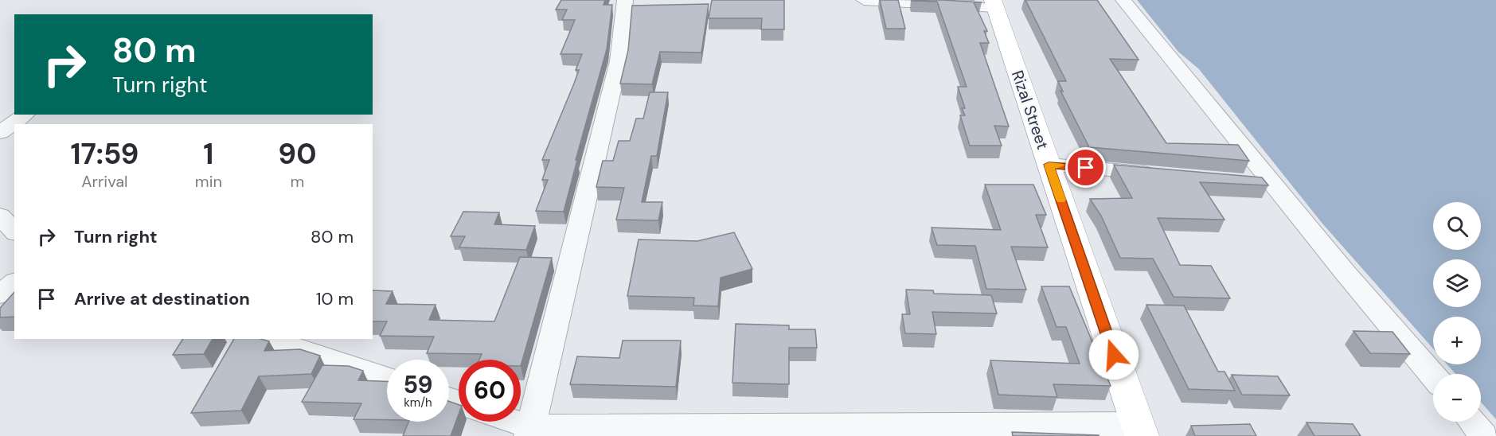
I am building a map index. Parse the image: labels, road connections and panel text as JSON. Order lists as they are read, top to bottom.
{
  "streets": {
    "main road": ["Rizal Street"]
  },
  "page": {
    "turn": ["80 m", "Turn right"],
    "eta": [
      "17:59",
      "Arrival",
      "1",
      "min",
      "90",
      "m"
    ],
    "map_buttons": ["+", "−"],
    "list": [
      {
        "name": "Turn right",
        "value": "80 m"
      },
      {
        "name": "Arrive at destination",
        "value": "10 m"
      }
    ],
    "speed": "59 km/h",
    "limit": "60"
  }
}
